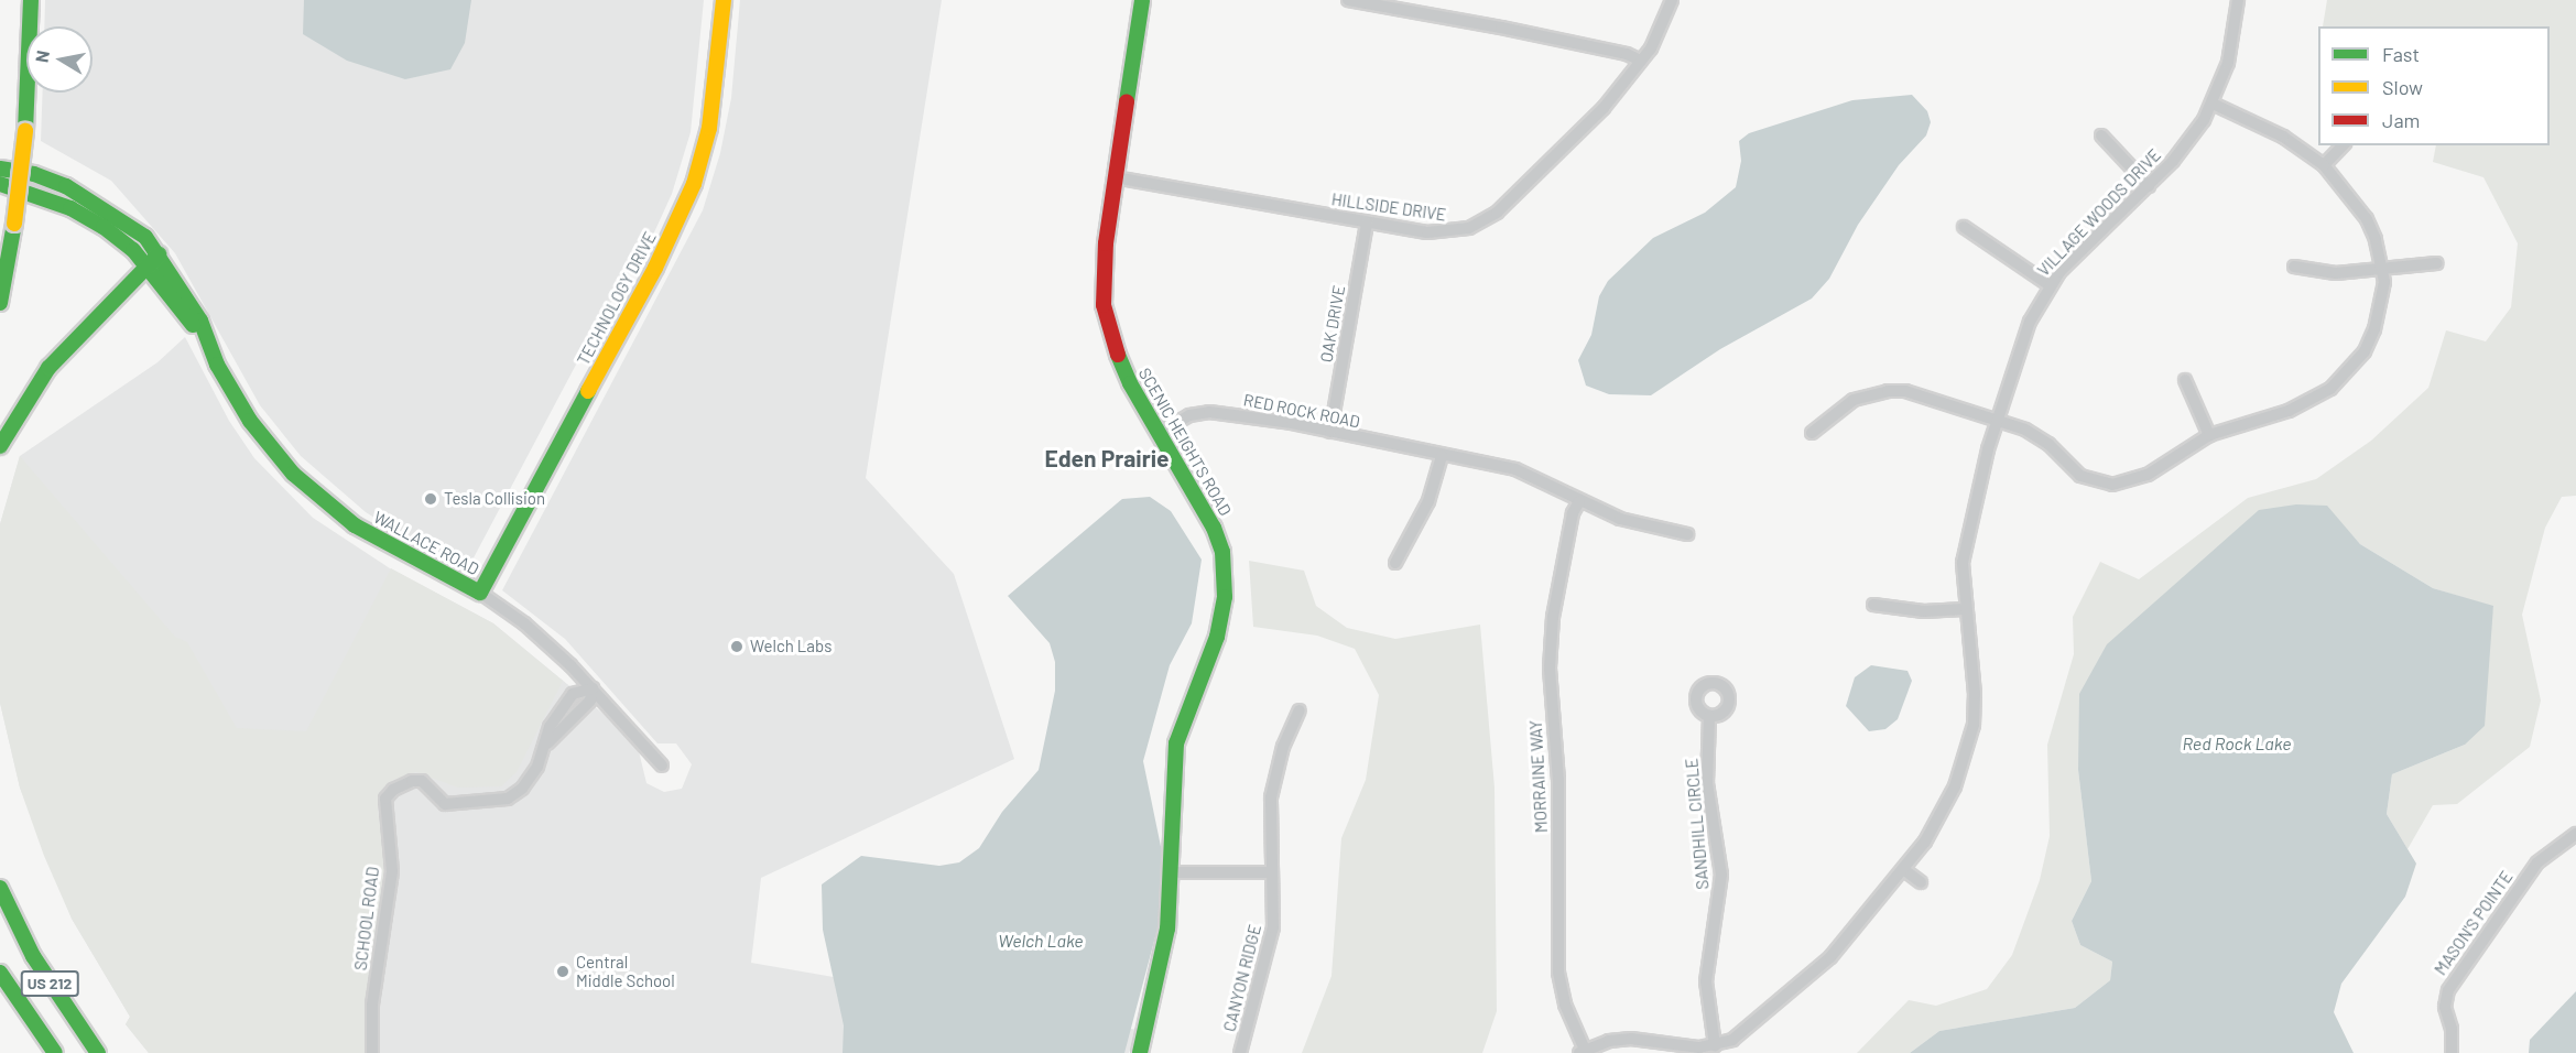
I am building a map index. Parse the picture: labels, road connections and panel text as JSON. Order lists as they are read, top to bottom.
{
  "streets": {
    "main road": [
      "TECHNOLOGY DRIVE",
      "SCENIC HEIGHTS ROAD",
      "WALLACE ROAD",
      "US 212"
    ],
    "street": [
      "HILLSIDE DRIVE",
      "VILLAGE WOODS DRIVE",
      "OAK DRIVE",
      "RED ROCK ROAD",
      "MORRAINE WAY",
      "SANDHILL CIRCLE",
      "SCHOOL ROAD",
      "MASON'S POINTE",
      "CANYON RIDGE"
    ]
  },
  "crossings": [
    ["HILLSIDE DRIVE", "OAK DRIVE"],
    ["HILLSIDE DRIVE", "SCENIC HEIGHTS ROAD"],
    ["VILLAGE WOODS DRIVE", "MORRAINE WAY"],
    ["VILLAGE WOODS DRIVE", "SANDHILL CIRCLE"],
    ["TECHNOLOGY DRIVE", "WALLACE ROAD"],
    ["OAK DRIVE", "RED ROCK ROAD"],
    ["RED ROCK ROAD", "SCENIC HEIGHTS ROAD"],
    ["RED ROCK ROAD", "MORRAINE WAY"],
    ["WALLACE ROAD", "SCHOOL ROAD"]
  ],
  "districts": ["Eden Prairie"],
  "water": ["Red Rock Lake", "Welch Lake"],
  "places": ["Tesla Collision", "Welch Labs", "Central Middle School"],
  "legend": ["Fast", "Slow", "Jam"],
  "north": "left"
}
